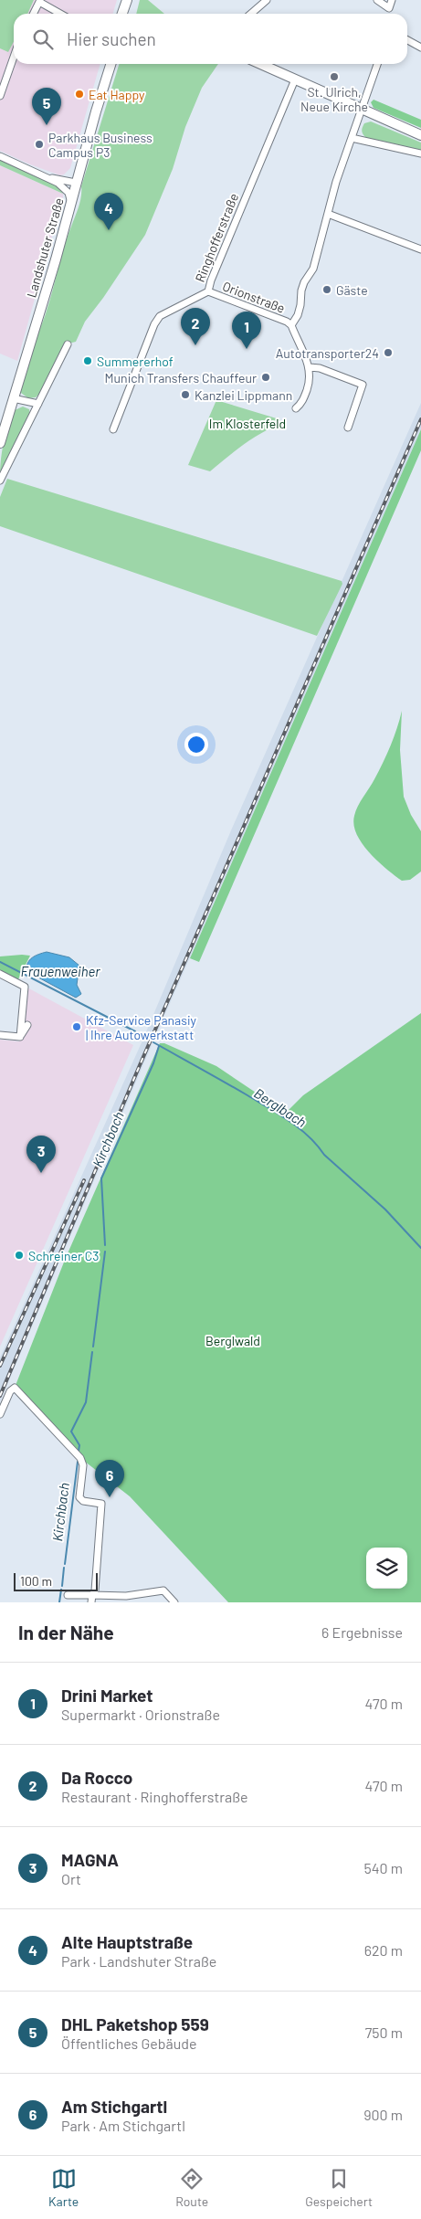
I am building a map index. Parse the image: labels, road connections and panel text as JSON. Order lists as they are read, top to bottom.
{
  "streets": {
    "main road": ["Landshuter Straße"],
    "street": ["Ringhofferstraße", "Orionstraße"]
  },
  "crossings": [
    ["Ringhofferstraße", "Orionstraße"]
  ],
  "water": ["Frauenweiher", "Berglbach", "Kirchbach"],
  "parks": ["Im Klosterfeld", "Berglwald"],
  "places": [
    "St. Ulrich, Neue Kirche",
    "Eat Happy",
    "Parkhaus Business Campus P3",
    "Gäste",
    "Autotransporter24",
    "Summererhof",
    "Munich Transfers Chauffeur",
    "Kanzlei Lippmann",
    "Kfz-Service Panasiy | Ihre Autowerkstatt",
    "Schreiner C3"
  ],
  "scale_bar": "100 m",
  "page": {
    "search": "Hier suchen",
    "pins": [
      "5",
      "4",
      "2",
      "1",
      "3",
      "6"
    ],
    "scale": "100 m",
    "heading": ["In der Nähe", "6 Ergebnisse"],
    "list": [
      {
        "mark": "1",
        "name": "Drini Market",
        "note": "Supermarkt · Orionstraße",
        "value": "470 m"
      },
      {
        "mark": "2",
        "name": "Da Rocco",
        "note": "Restaurant · Ringhofferstraße",
        "value": "470 m"
      },
      {
        "mark": "3",
        "name": "MAGNA",
        "note": "Ort",
        "value": "540 m"
      },
      {
        "mark": "4",
        "name": "Alte Hauptstraße",
        "note": "Park · Landshuter Straße",
        "value": "620 m"
      },
      {
        "mark": "5",
        "name": "DHL Paketshop 559",
        "note": "Öffentliches Gebäude",
        "value": "750 m"
      },
      {
        "mark": "6",
        "name": "Am Stichgartl",
        "note": "Park · Am Stichgartl",
        "value": "900 m"
      }
    ],
    "nav": ["Karte", "Route", "Gespeichert"]
  }
}
